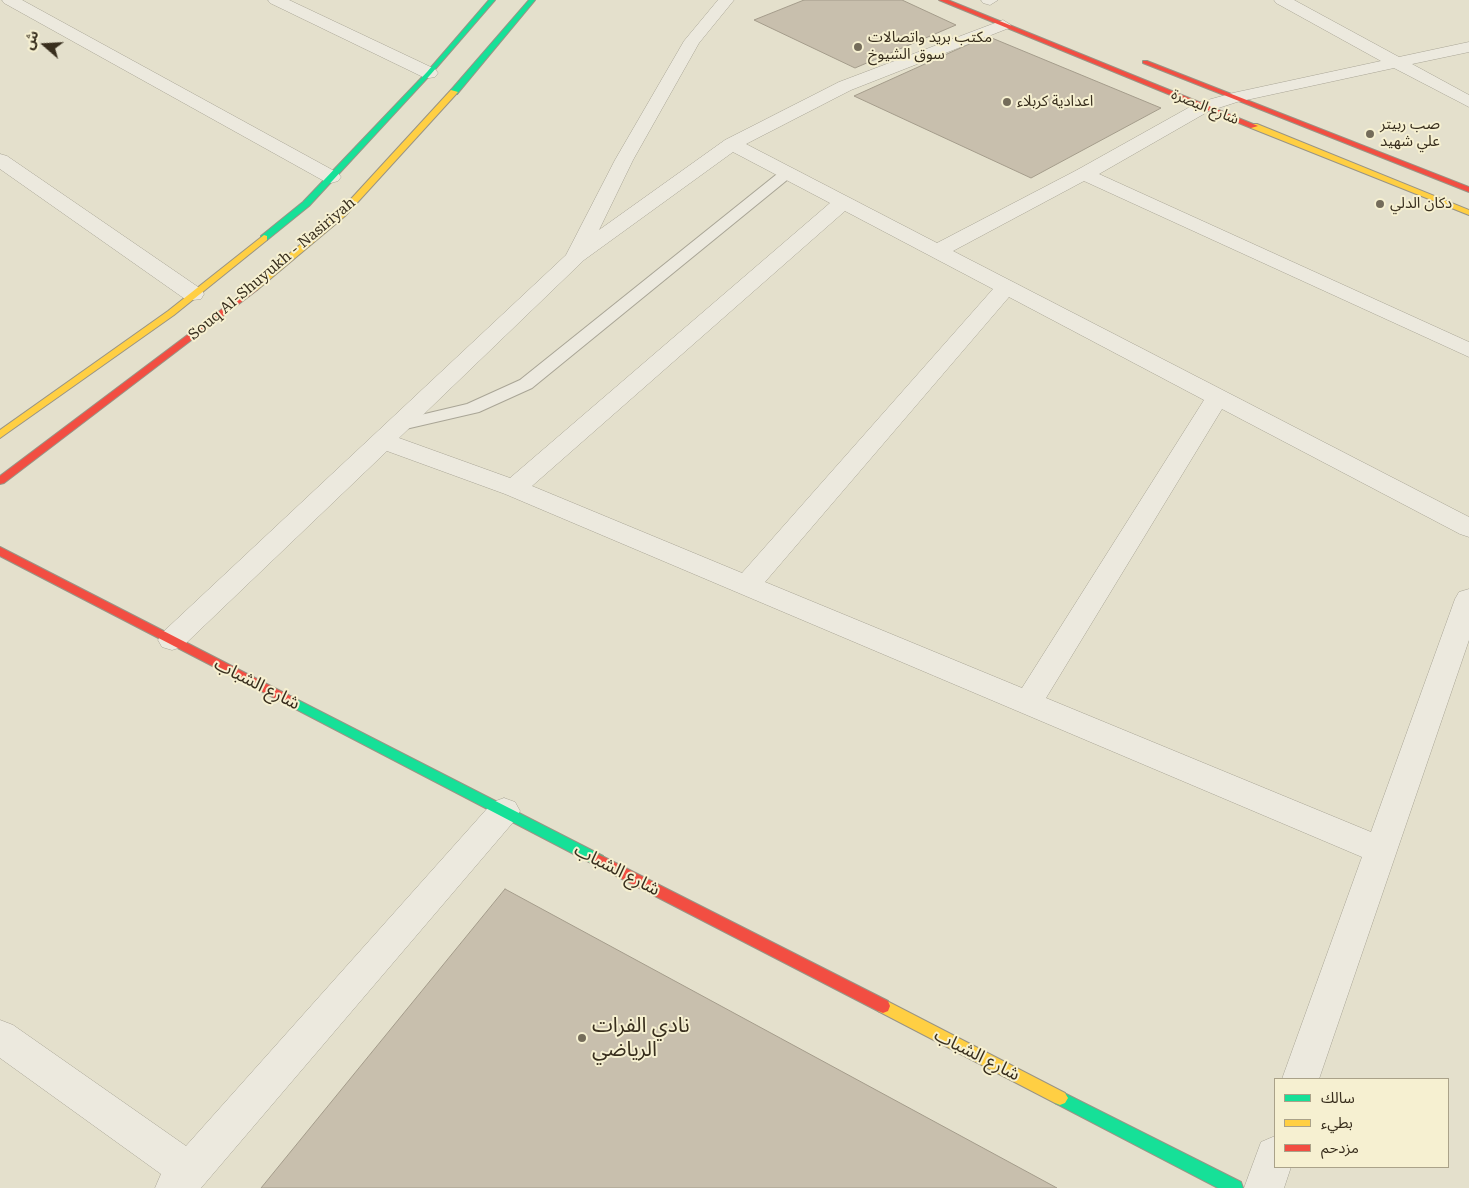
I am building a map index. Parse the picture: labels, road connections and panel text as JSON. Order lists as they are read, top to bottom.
{
  "streets": {
    "main road": ["شارع البصرة", "Souq Al-Shuyukh - Nasiriyah", "شارع الشباب"]
  },
  "places": [
    "مكتب بريد واتصالات سوق الشيوخ",
    "اعدادية كربلاء",
    "صب ربيتر علي شهيد",
    "دكان الدلي",
    "نادي الفرات الرياضي"
  ],
  "legend": ["سالك", "بطيء", "مزدحم"],
  "north": "left"
}
